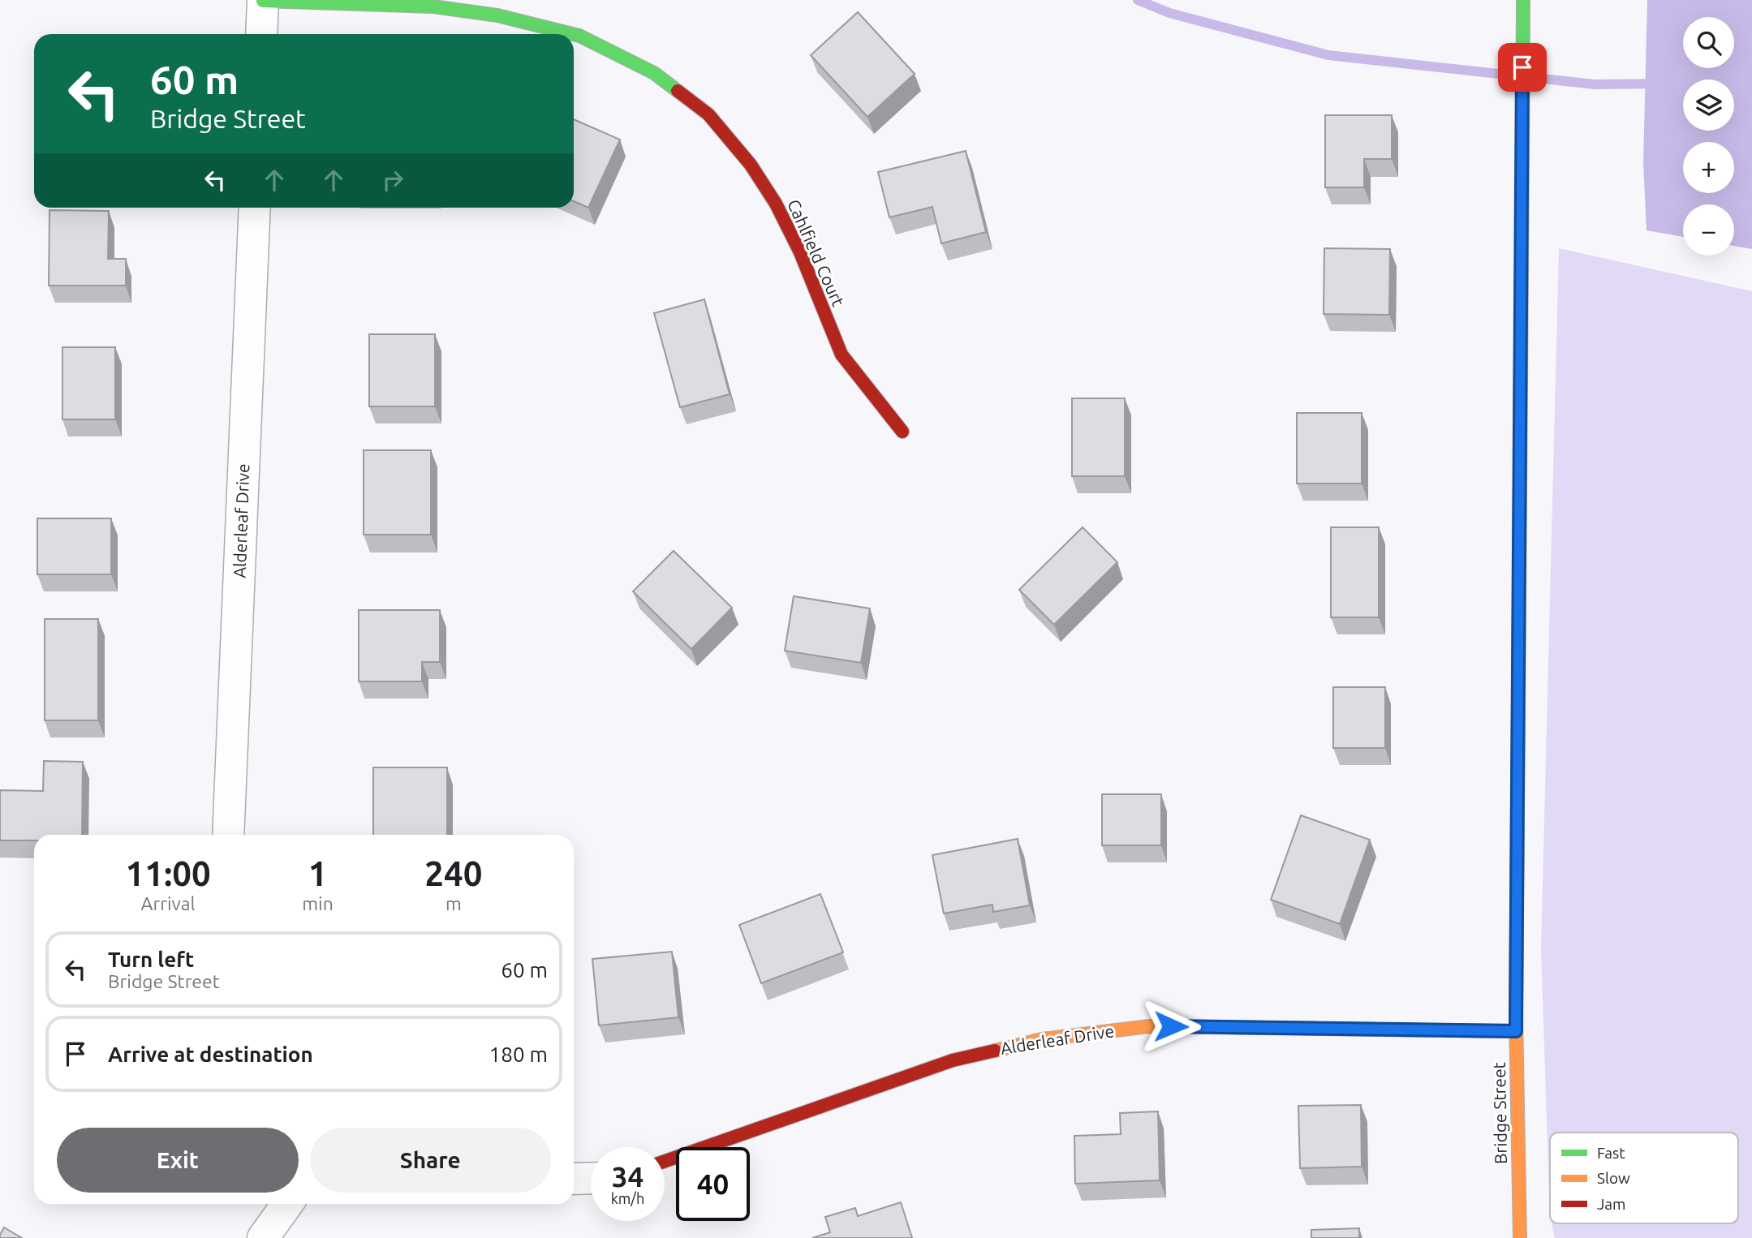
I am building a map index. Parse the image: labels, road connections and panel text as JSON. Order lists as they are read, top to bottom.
{
  "streets": {
    "street": ["Cahlfield Court", "Alderleaf Drive", "Bridge Street"]
  },
  "crossings": [
    ["Alderleaf Drive", "Bridge Street"]
  ],
  "legend": ["Fast", "Slow", "Jam"],
  "page": {
    "map_buttons": ["+", "−"],
    "turn": ["60 m", "Bridge Street"],
    "eta": [
      "11:00",
      "Arrival",
      "1",
      "min",
      "240",
      "m"
    ],
    "list": [
      {
        "name": "Turn left",
        "note": "Bridge Street",
        "value": "60 m"
      },
      {
        "name": "Arrive at destination",
        "value": "180 m"
      }
    ],
    "buttons": ["Exit", "Share"],
    "speed": "34 km/h",
    "limit": "40"
  }
}
